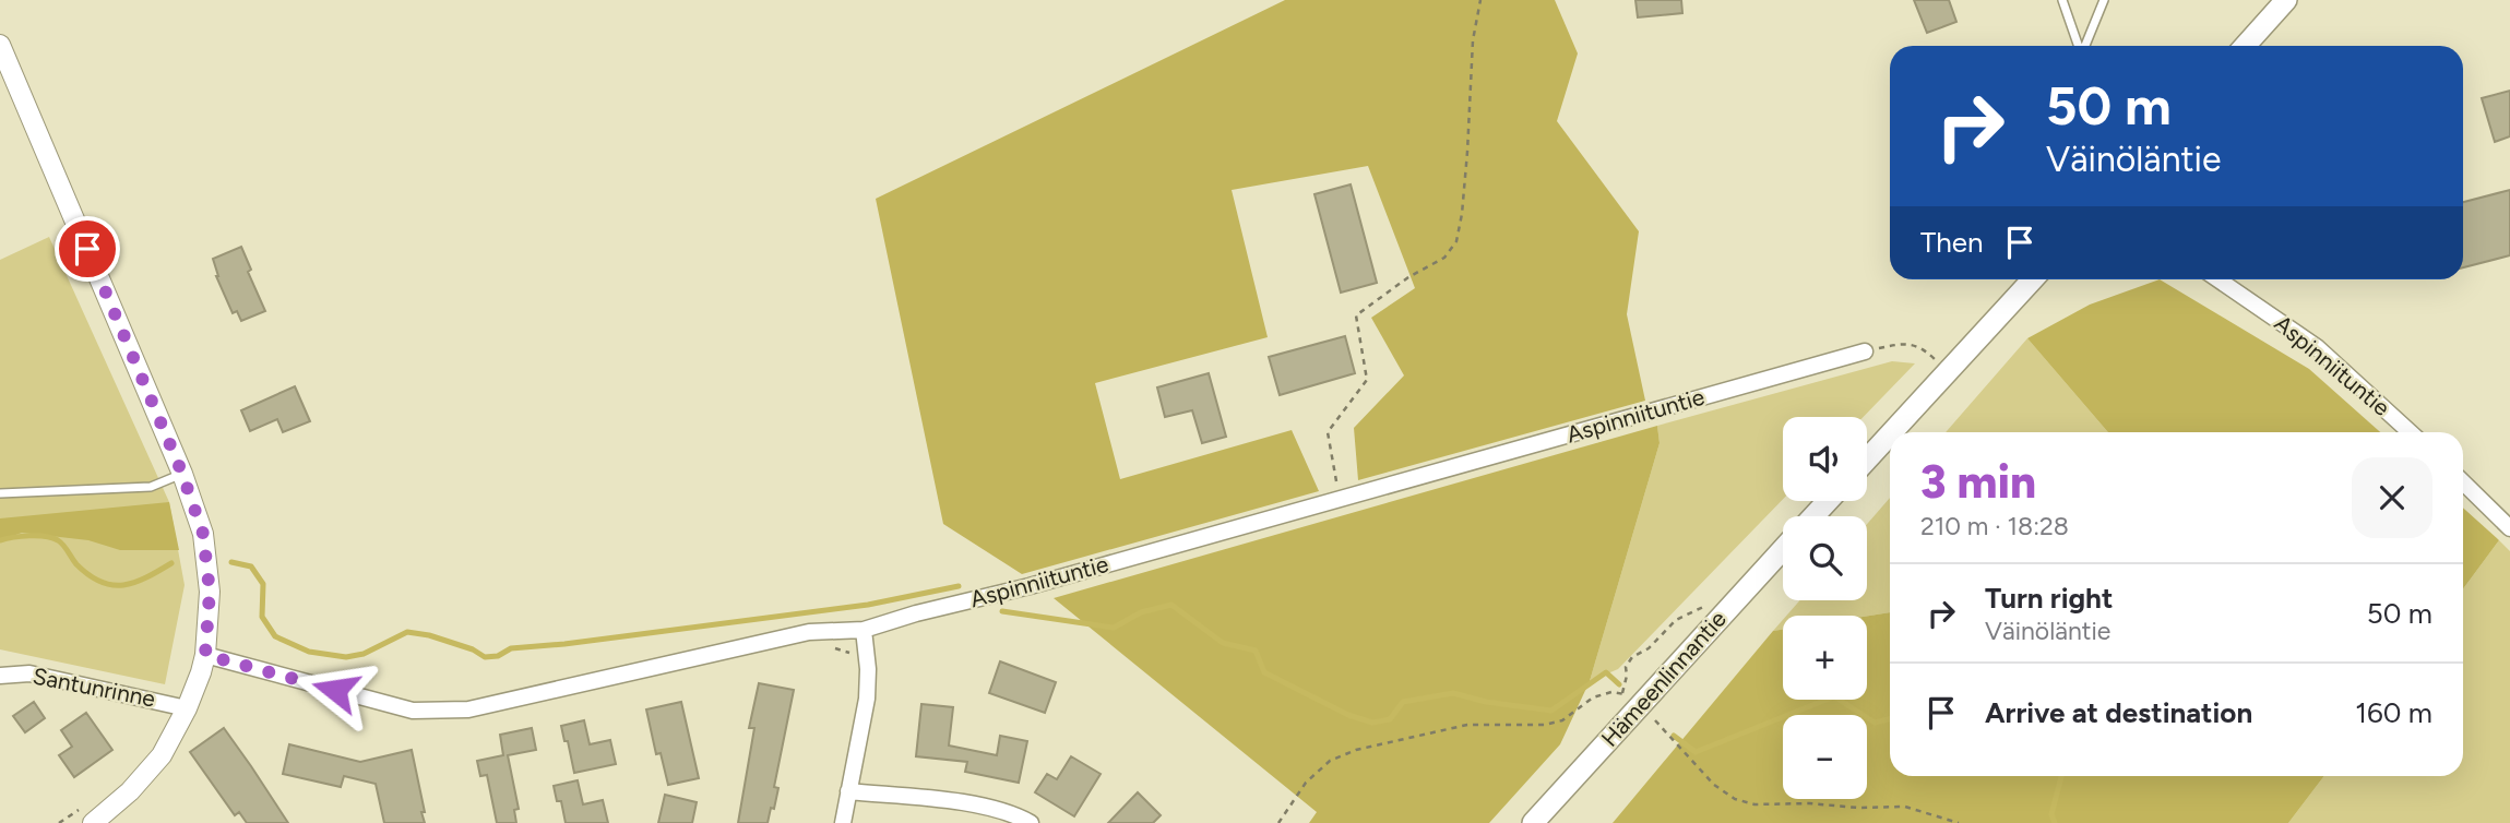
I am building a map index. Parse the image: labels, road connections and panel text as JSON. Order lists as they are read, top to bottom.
{
  "streets": {
    "main road": ["Hämeenlinnantie"],
    "street": ["Aspinniituntie", "Santunrinne"]
  },
  "page": {
    "turn": ["50 m", "Väinöläntie"],
    "then": "Then",
    "map_buttons": ["+", "−"],
    "heading": ["3 min", "210 m · 18:28"],
    "list": [
      {
        "name": "Turn right",
        "note": "Väinöläntie",
        "value": "50 m"
      },
      {
        "name": "Arrive at destination",
        "value": "160 m"
      }
    ]
  }
}
